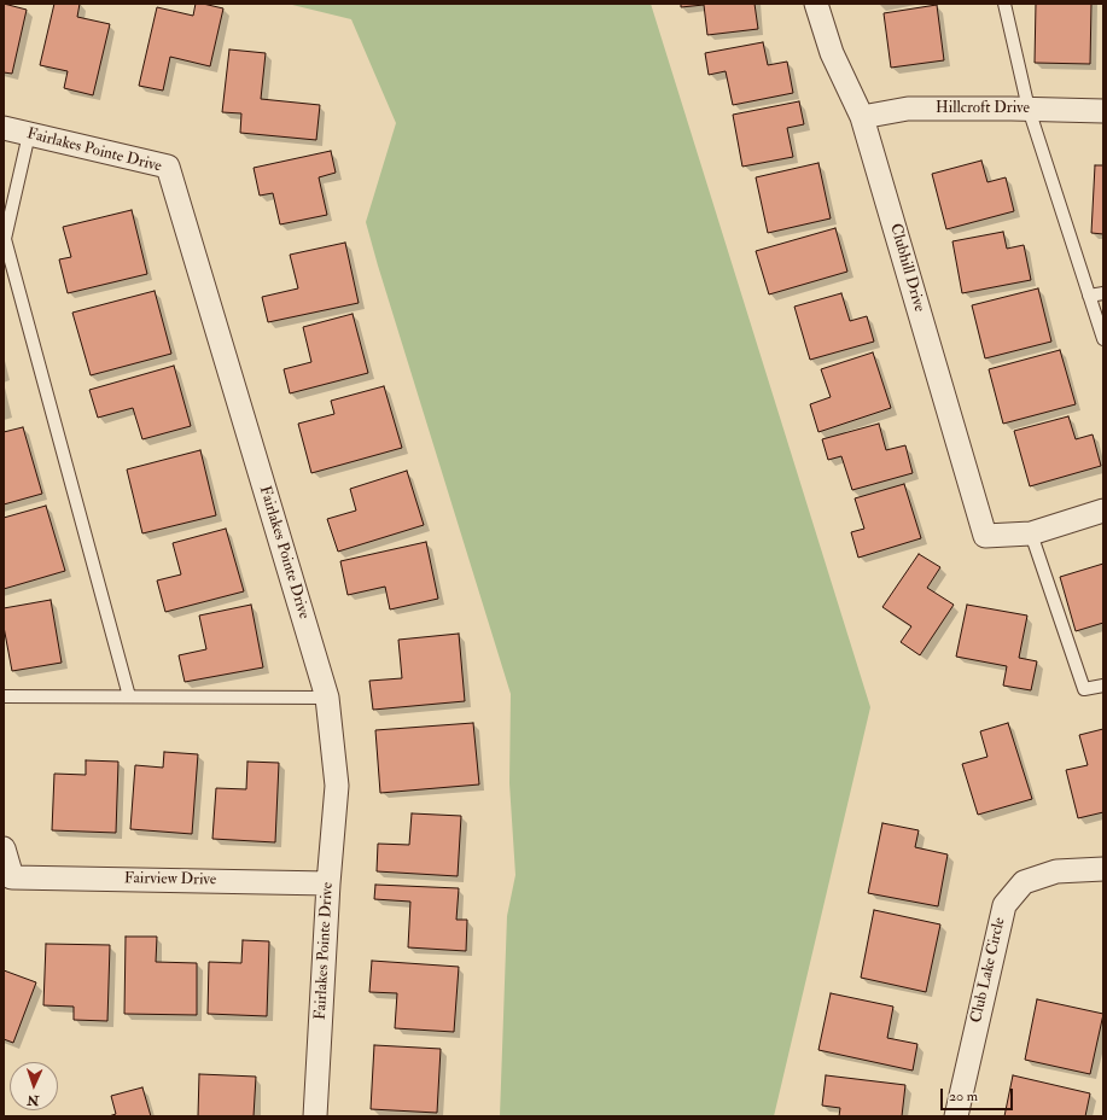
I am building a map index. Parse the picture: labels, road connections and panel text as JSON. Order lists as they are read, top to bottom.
{
  "streets": {
    "street": [
      "Hillcroft Drive",
      "Fairlakes Pointe Drive",
      "Clubhill Drive",
      "Fairview Drive",
      "Club Lake Circle"
    ]
  },
  "crossings": [
    ["Hillcroft Drive", "Clubhill Drive"],
    ["Fairlakes Pointe Drive", "Fairview Drive"]
  ],
  "scale_bar": "20 m",
  "north": "bottom"
}
